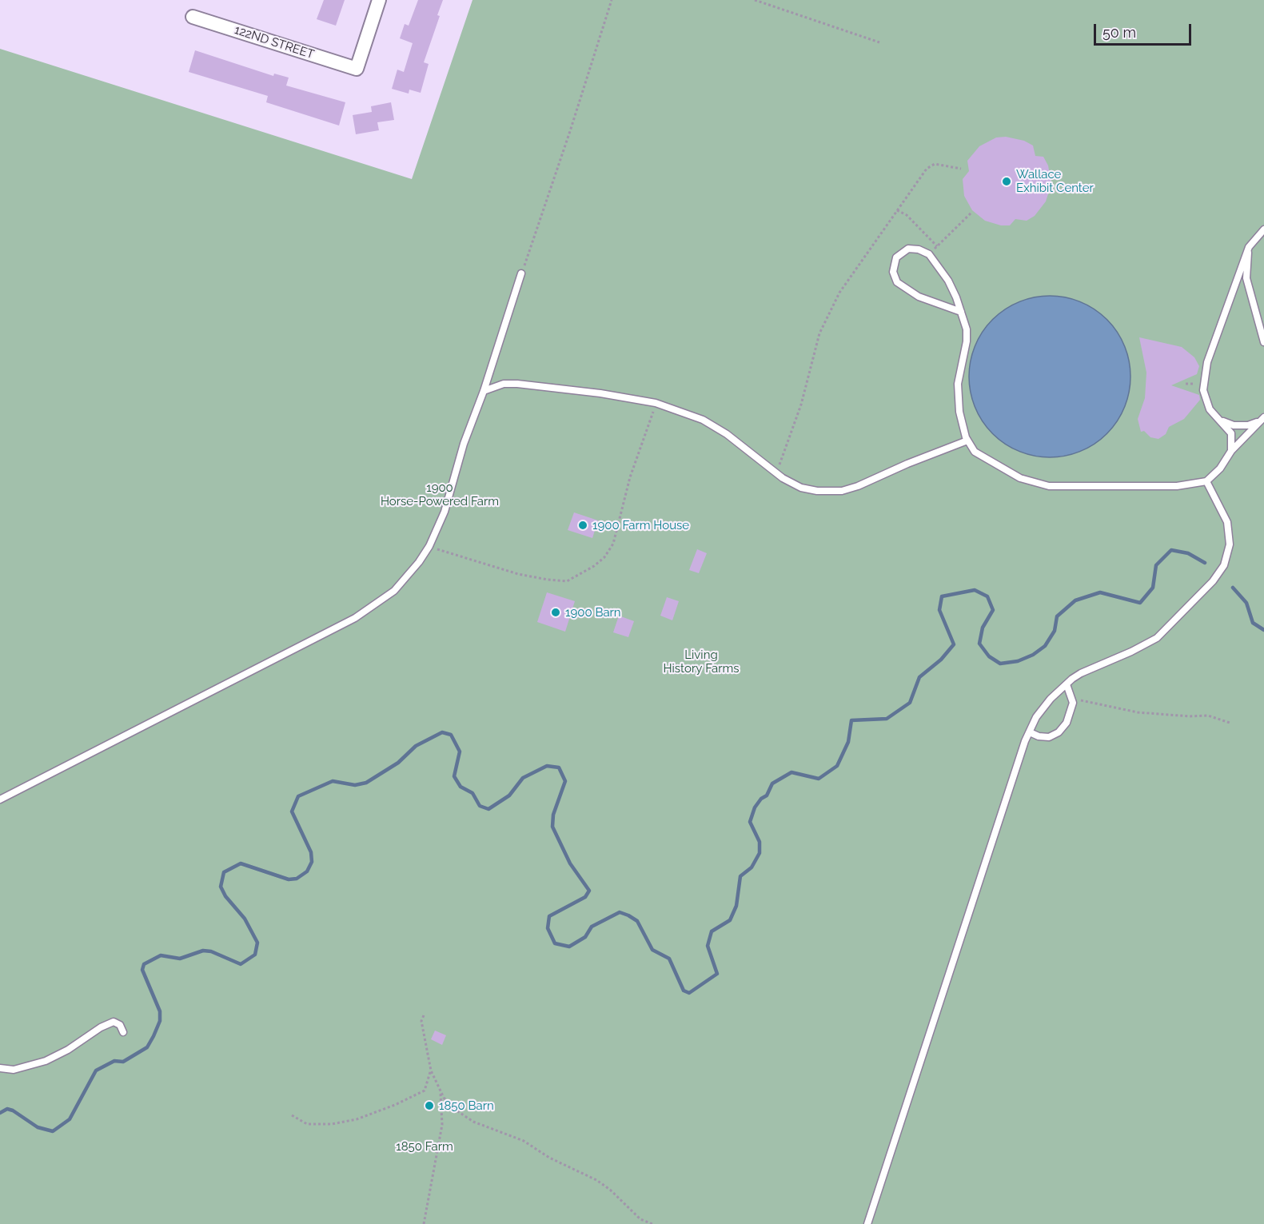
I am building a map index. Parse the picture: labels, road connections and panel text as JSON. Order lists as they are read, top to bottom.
{
  "streets": {
    "street": ["122ND STREET"]
  },
  "parks": ["1900 Horse-Powered Farm", "Living History Farms", "1850 Farm"],
  "places": [
    "Wallace Exhibit Center",
    "1900 Farm House",
    "1900 Barn",
    "1850 Barn"
  ],
  "scale_bar": "50 m"
}
